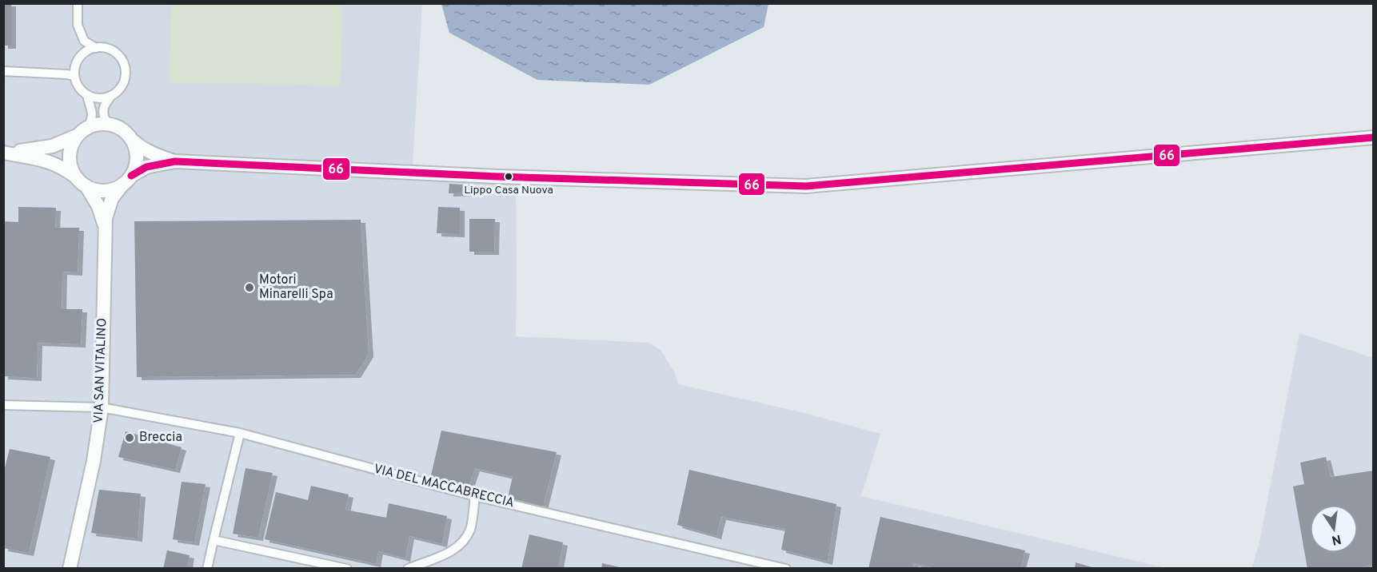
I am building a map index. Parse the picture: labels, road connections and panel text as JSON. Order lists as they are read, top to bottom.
{
  "streets": {
    "street": ["VIA SAN VITALINO", "VIA DEL MACCABRECCIA"]
  },
  "crossings": [
    ["VIA SAN VITALINO", "VIA DEL MACCABRECCIA"]
  ],
  "places": ["Lippo Casa Nuova", "Motori Minarelli Spa", "Breccia"],
  "lines": ["transit line 66"],
  "north": "bottom"
}
